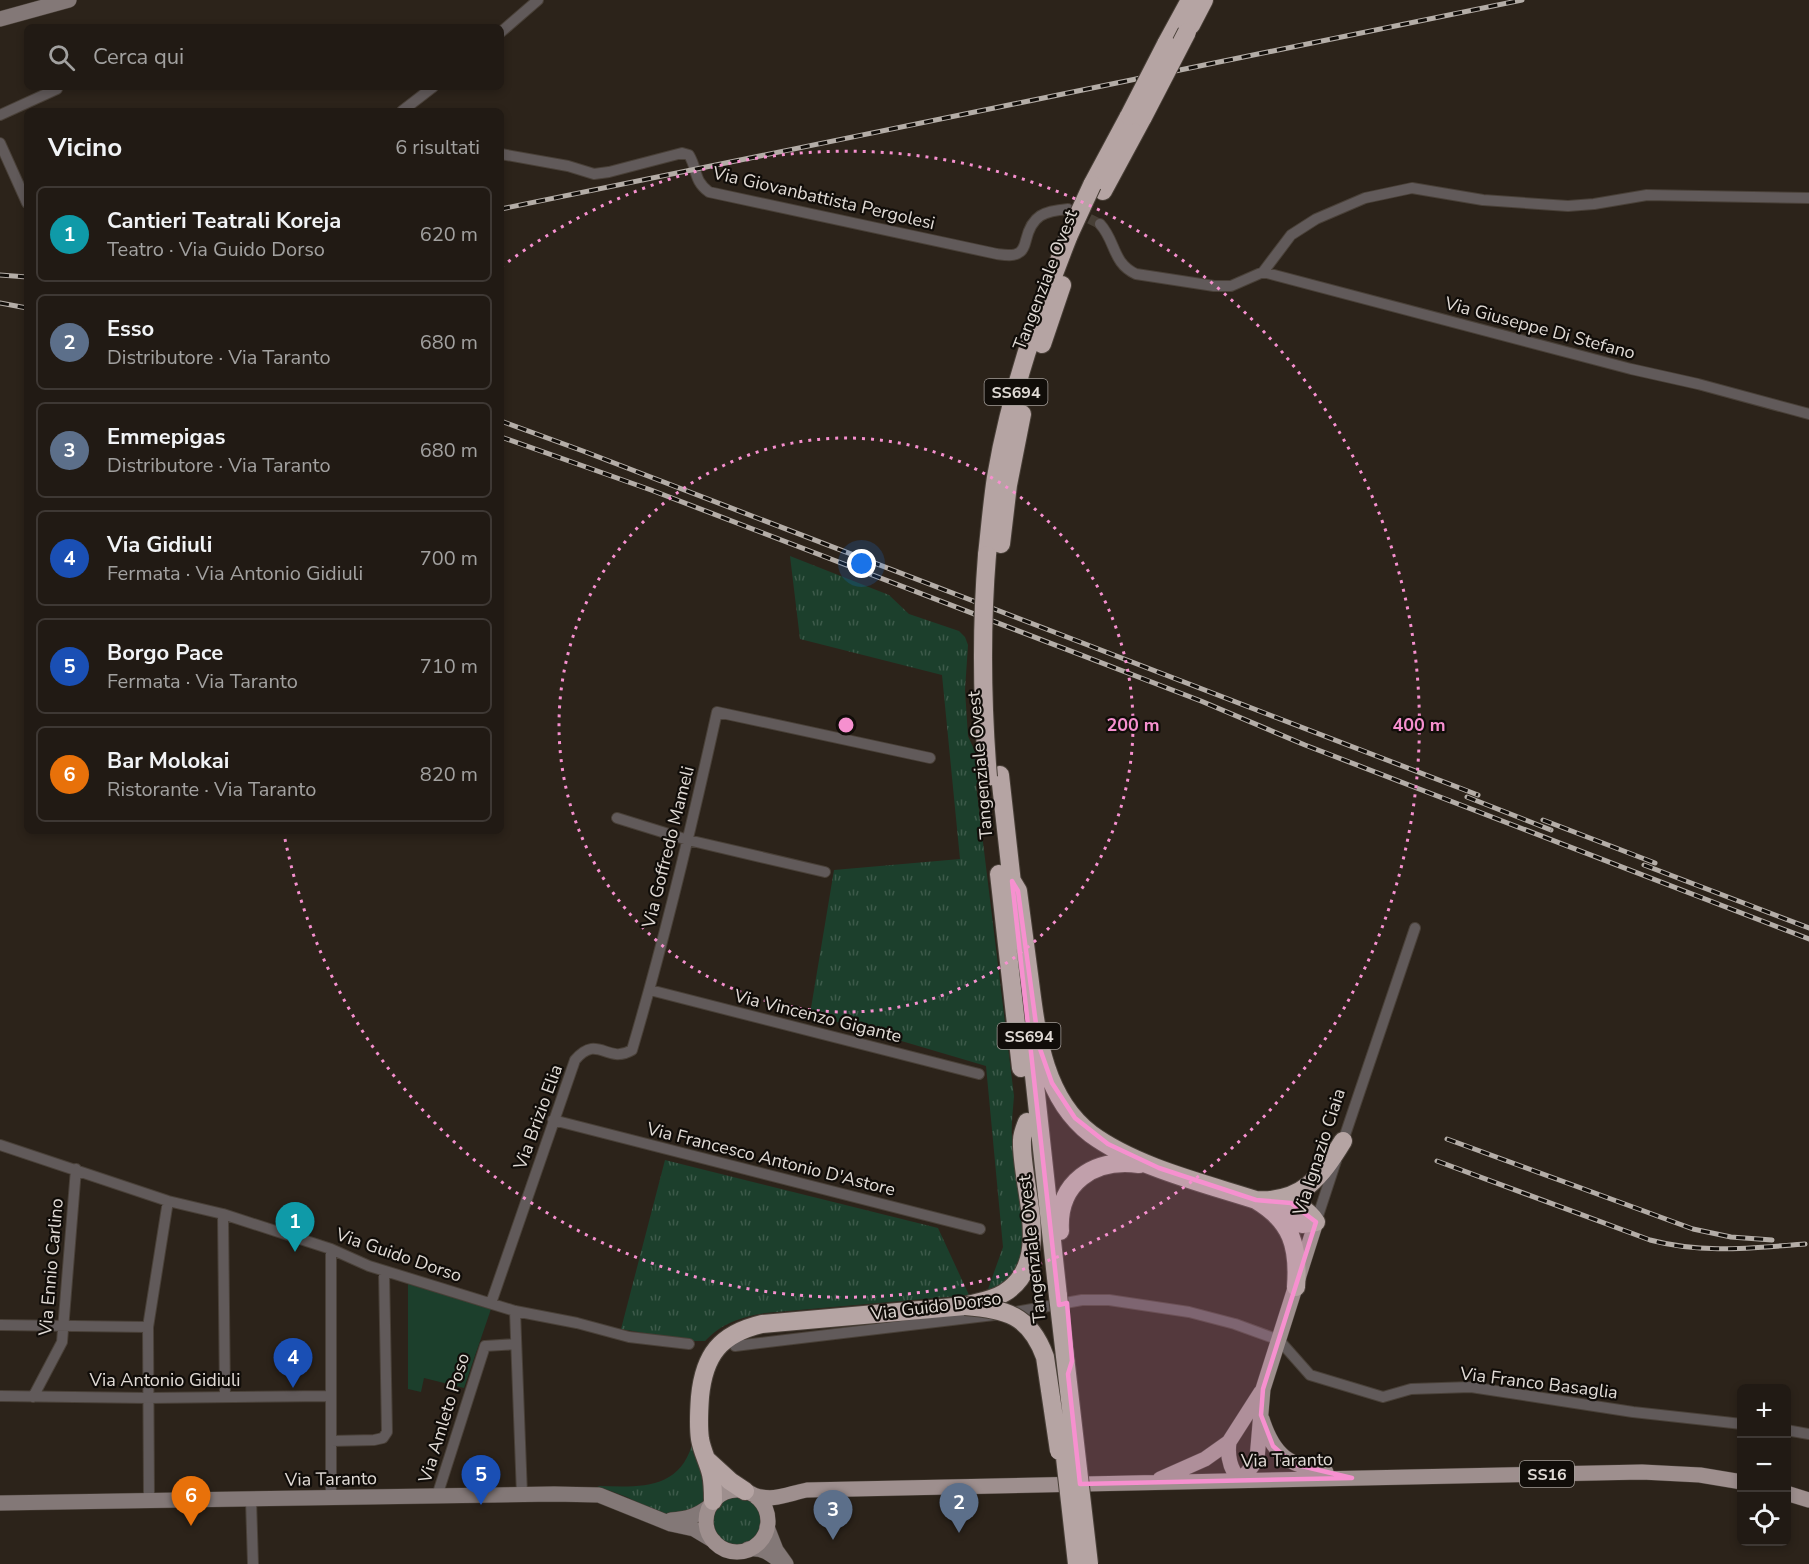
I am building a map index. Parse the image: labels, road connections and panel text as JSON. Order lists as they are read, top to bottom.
{
  "streets": {
    "highway": ["Tangenziale Ovest", "SS694"],
    "main road": ["Via Ignazio Ciaia", "Via Taranto", "SS16"],
    "street": [
      "Via Giovanbattista Pergolesi",
      "Via Giuseppe Di Stefano",
      "Via Goffredo Mameli",
      "Via Vincenzo Gigante",
      "Via Brizio Elia",
      "Via Francesco Antonio D'Astore",
      "Via Guido Dorso",
      "Via Ennio Carlino",
      "Via Antonio Gidiuli",
      "Via Franco Basaglia",
      "Via Amleto Poso"
    ]
  },
  "crossings": [
    ["Via Goffredo Mameli", "Via Vincenzo Gigante"],
    ["Via Goffredo Mameli", "Via Brizio Elia"],
    ["Via Vincenzo Gigante", "Via Brizio Elia"],
    ["Via Brizio Elia", "Via Francesco Antonio D'Astore"],
    ["Via Brizio Elia", "Via Guido Dorso"],
    ["Via Ignazio Ciaia", "Via Guido Dorso"],
    ["Via Ignazio Ciaia", "Via Franco Basaglia"],
    ["Via Ignazio Ciaia", "Via Taranto"],
    ["Via Guido Dorso", "Via Ennio Carlino"],
    ["Via Guido Dorso", "Via Franco Basaglia"],
    ["Via Ennio Carlino", "Via Antonio Gidiuli"],
    ["Via Amleto Poso", "Via Taranto"]
  ],
  "page": {
    "search": "Cerca qui",
    "heading": ["Vicino", "6 risultati"],
    "list": [
      {
        "mark": "1",
        "name": "Cantieri Teatrali Koreja",
        "note": "Teatro · Via Guido Dorso",
        "value": "620 m"
      },
      {
        "mark": "2",
        "name": "Esso",
        "note": "Distributore · Via Taranto",
        "value": "680 m"
      },
      {
        "mark": "3",
        "name": "Emmepigas",
        "note": "Distributore · Via Taranto",
        "value": "680 m"
      },
      {
        "mark": "4",
        "name": "Via Gidiuli",
        "note": "Fermata · Via Antonio Gidiuli",
        "value": "700 m"
      },
      {
        "mark": "5",
        "name": "Borgo Pace",
        "note": "Fermata · Via Taranto",
        "value": "710 m"
      },
      {
        "mark": "6",
        "name": "Bar Molokai",
        "note": "Ristorante · Via Taranto",
        "value": "820 m"
      }
    ],
    "pins": [
      "1",
      "4",
      "5",
      "6",
      "2",
      "3"
    ],
    "map_buttons": ["+", "−"]
  },
  "rings": ["200 m", "400 m"]
}
